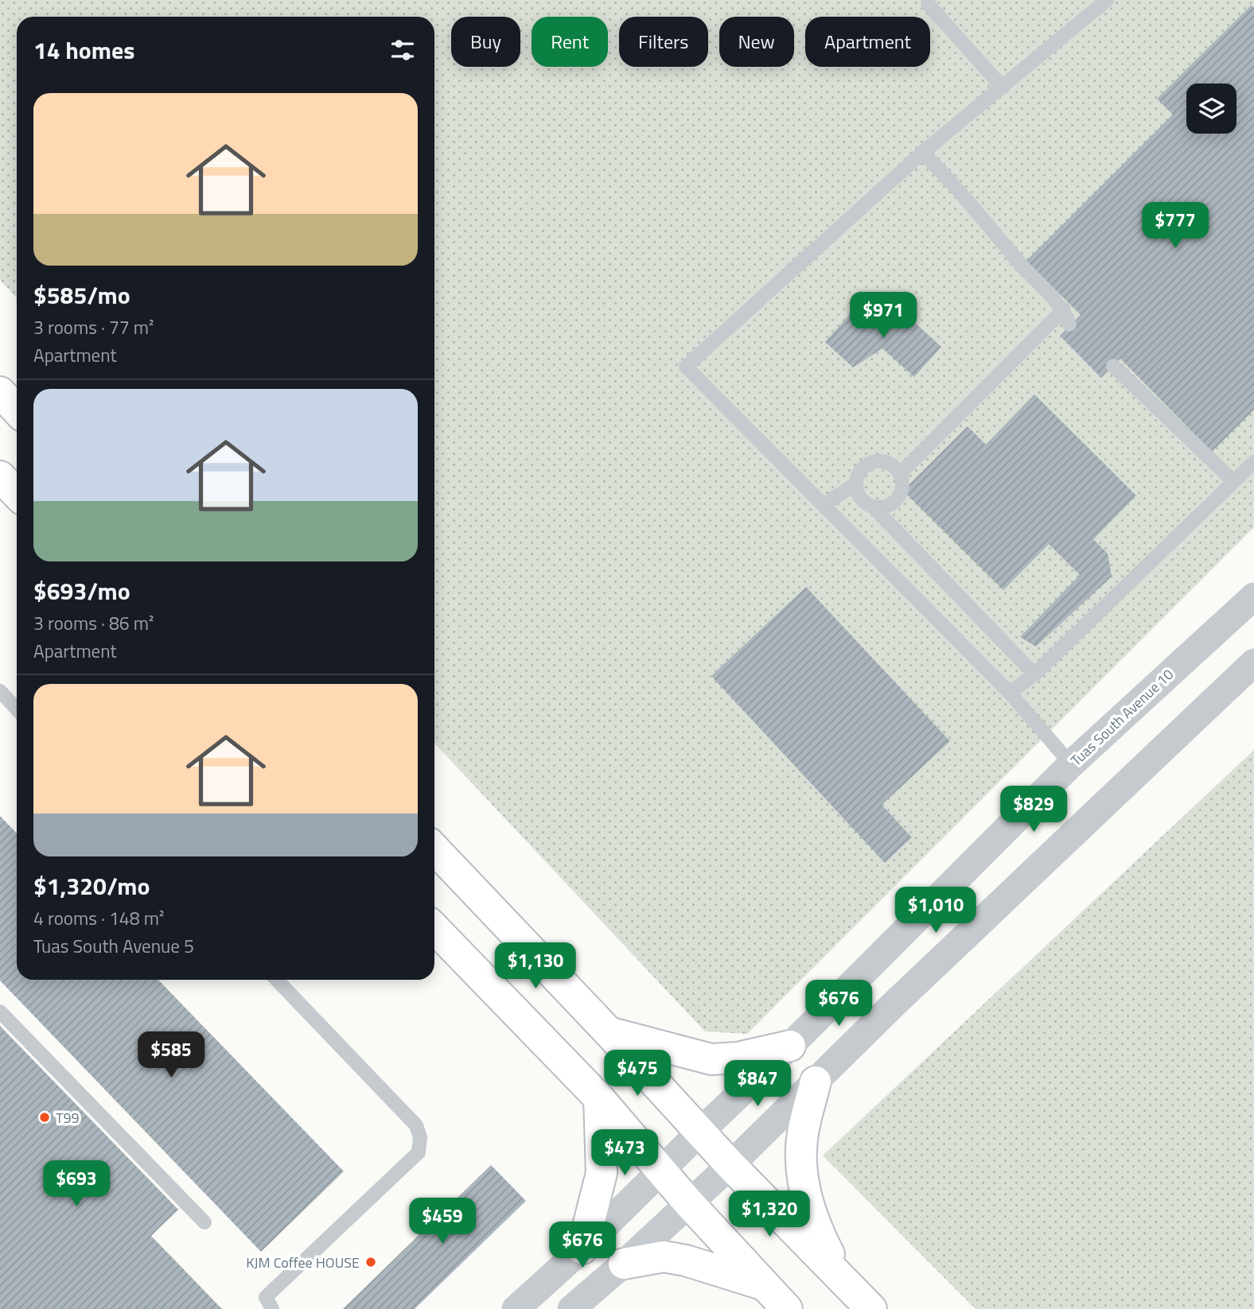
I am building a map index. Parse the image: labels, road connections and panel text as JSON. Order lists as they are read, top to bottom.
{
  "streets": {
    "street": ["Tuas South Avenue 10"]
  },
  "places": ["T99", "KJM Coffee HOUSE"],
  "page": {
    "chip": [
      "Buy",
      "Rent",
      "Filters",
      "New",
      "Apartment"
    ],
    "heading": "14 homes",
    "list": [
      {
        "name": "$585/mo",
        "note": "3 rooms · 77 m² · Apartment"
      },
      {
        "name": "$693/mo",
        "note": "3 rooms · 86 m² · Apartment"
      },
      {
        "name": "$1,320/mo",
        "note": "4 rooms · 148 m² · Tuas South Avenue 5"
      }
    ],
    "price": [
      "$777",
      "$971",
      "$829",
      "$1,010",
      "$1,130",
      "$676",
      "$585",
      "$475",
      "$847",
      "$473",
      "$693",
      "$1,320",
      "$459",
      "$676"
    ]
  }
}
